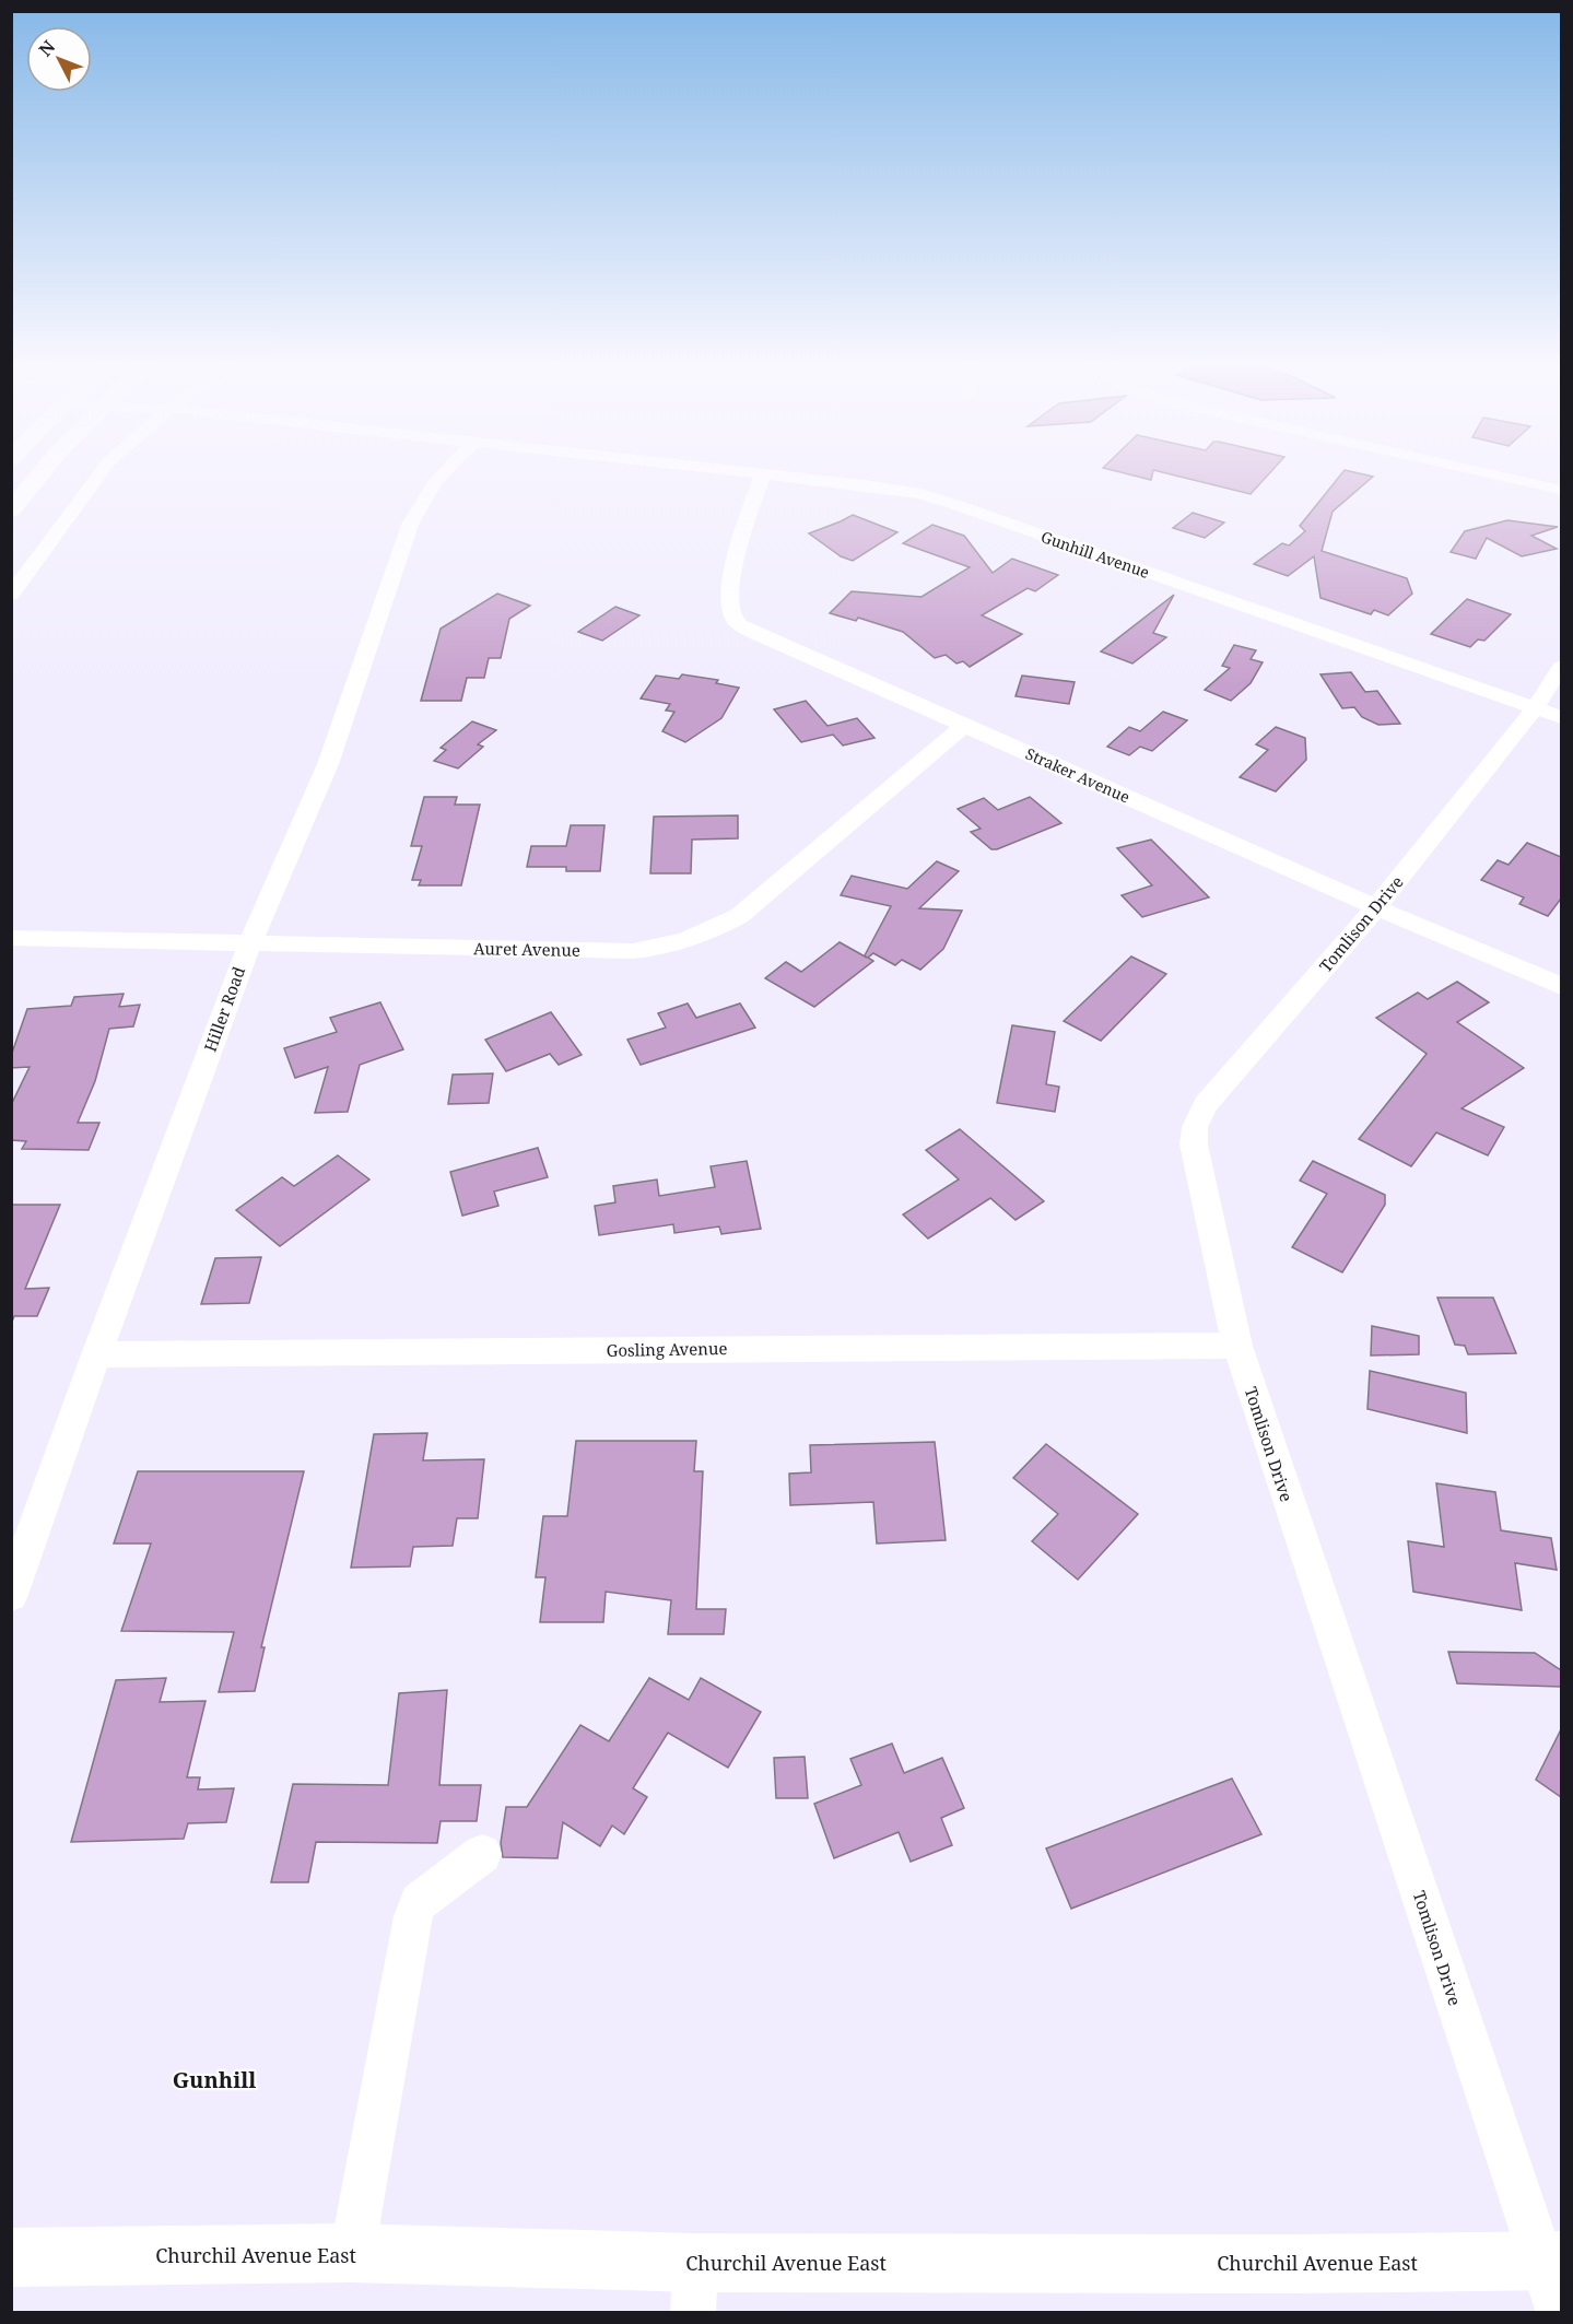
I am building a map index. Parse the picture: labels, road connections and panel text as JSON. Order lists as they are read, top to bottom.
{
  "streets": {
    "main road": ["Churchil Avenue East"],
    "street": [
      "Gunhill Avenue",
      "Straker Avenue",
      "Tomlison Drive",
      "Auret Avenue",
      "Hiller Road",
      "Gosling Avenue"
    ]
  },
  "crossings": [
    ["Gunhill Avenue", "Straker Avenue"],
    ["Gunhill Avenue", "Tomlison Drive"],
    ["Straker Avenue", "Tomlison Drive"],
    ["Straker Avenue", "Auret Avenue"],
    ["Tomlison Drive", "Gosling Avenue"],
    ["Tomlison Drive", "Churchil Avenue East"],
    ["Auret Avenue", "Hiller Road"],
    ["Hiller Road", "Gosling Avenue"]
  ],
  "districts": ["Gunhill"],
  "north": "top left"
}
